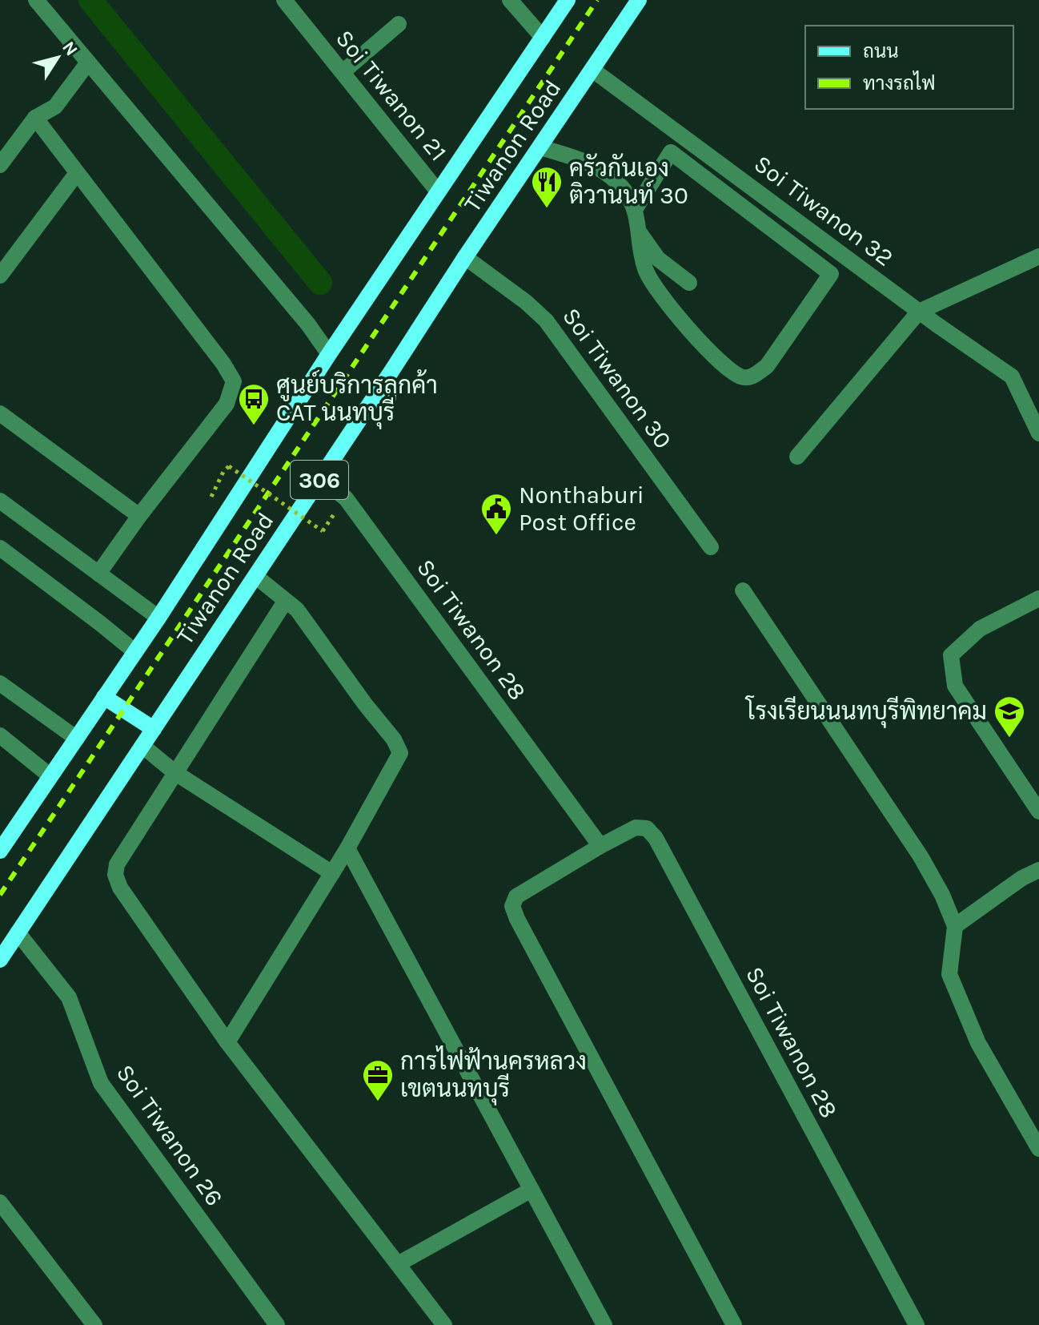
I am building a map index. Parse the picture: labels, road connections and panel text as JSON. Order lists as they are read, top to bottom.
{
  "streets": {
    "main road": ["Tiwanon Road", "306"],
    "street": [
      "Soi Tiwanon 21",
      "Soi Tiwanon 32",
      "Soi Tiwanon 30",
      "Soi Tiwanon 28",
      "Soi Tiwanon 26"
    ]
  },
  "crossings": [
    ["Soi Tiwanon 21", "Tiwanon Road"],
    ["Tiwanon Road", "Soi Tiwanon 32"],
    ["Tiwanon Road", "Soi Tiwanon 30"],
    ["Tiwanon Road", "Soi Tiwanon 28"],
    ["Tiwanon Road", "Soi Tiwanon 26"]
  ],
  "places": {
    "restaurant": ["ครัวกันเอง ติวานนท์ 30"],
    "bus stop": ["ศูนย์บริการลูกค้า CAT นนทบุรี"],
    "public building": ["Nonthaburi Post Office"],
    "school or university": ["โรงเรียนนนทบุรีพิทยาคม"],
    "office": ["การไฟฟ้านครหลวง เขตนนทบุรี"]
  },
  "legend": ["ถนน", "ทางรถไฟ"],
  "north": "top right"
}
